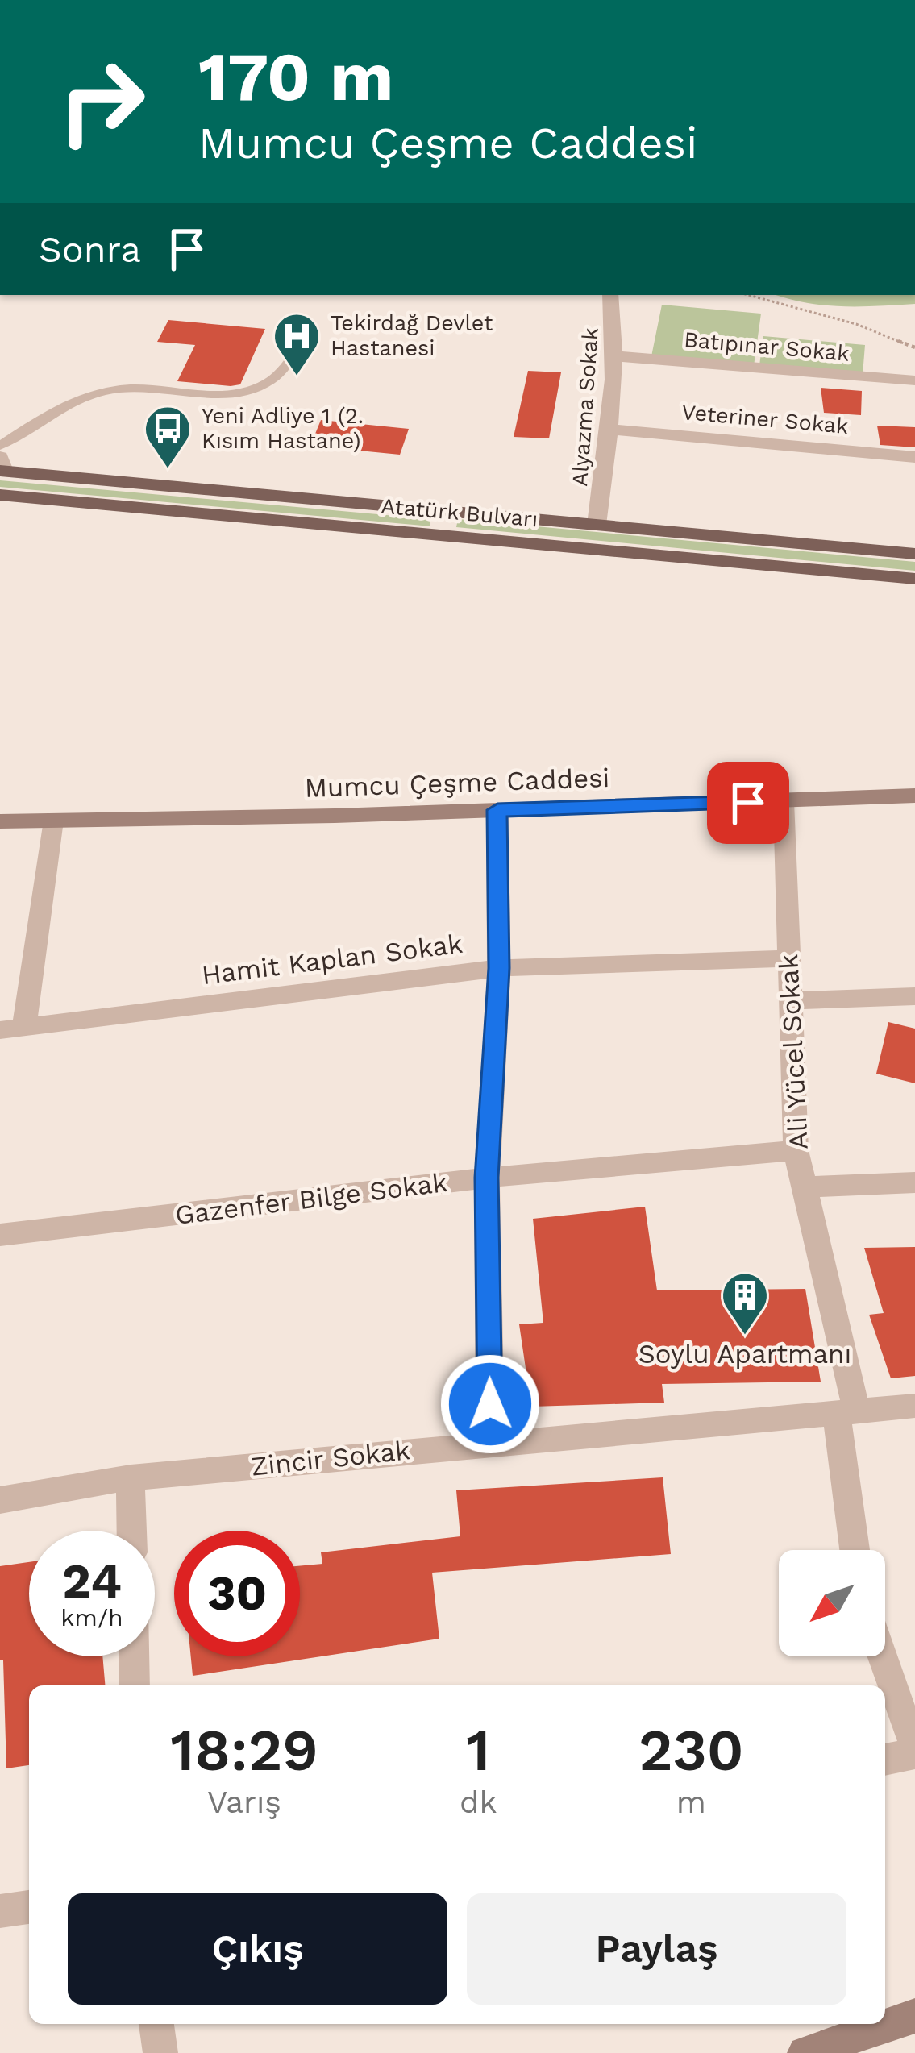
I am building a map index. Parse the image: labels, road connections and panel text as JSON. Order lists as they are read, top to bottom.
{
  "streets": {
    "main road": ["Atatürk Bulvarı"],
    "street": [
      "Batıpınar Sokak",
      "Alyazma Sokak",
      "Veteriner Sokak",
      "Mumcu Çeşme Caddesi",
      "Hamit Kaplan Sokak",
      "Ali Yücel Sokak",
      "Gazenfer Bilge Sokak",
      "Zincir Sokak"
    ]
  },
  "crossings": [
    ["Batıpınar Sokak", "Alyazma Sokak"],
    ["Alyazma Sokak", "Veteriner Sokak"],
    ["Alyazma Sokak", "Atatürk Bulvarı"],
    ["Mumcu Çeşme Caddesi", "Ali Yücel Sokak"],
    ["Hamit Kaplan Sokak", "Ali Yücel Sokak"],
    ["Ali Yücel Sokak", "Gazenfer Bilge Sokak"],
    ["Ali Yücel Sokak", "Zincir Sokak"]
  ],
  "places": {
    "hospital": ["Tekirdağ Devlet Hastanesi"],
    "bus stop": ["Yeni Adliye 1 (2. Kısım Hastane)"],
    "building": ["Soylu Apartmanı"]
  },
  "north": "bottom left",
  "page": {
    "turn": ["170 m", "Mumcu Çeşme Caddesi"],
    "then": "Sonra",
    "speed": "24 km/h",
    "limit": "30",
    "eta": [
      "18:29",
      "Varış",
      "1",
      "dk",
      "230",
      "m"
    ],
    "buttons": ["Çıkış", "Paylaş"]
  }
}
